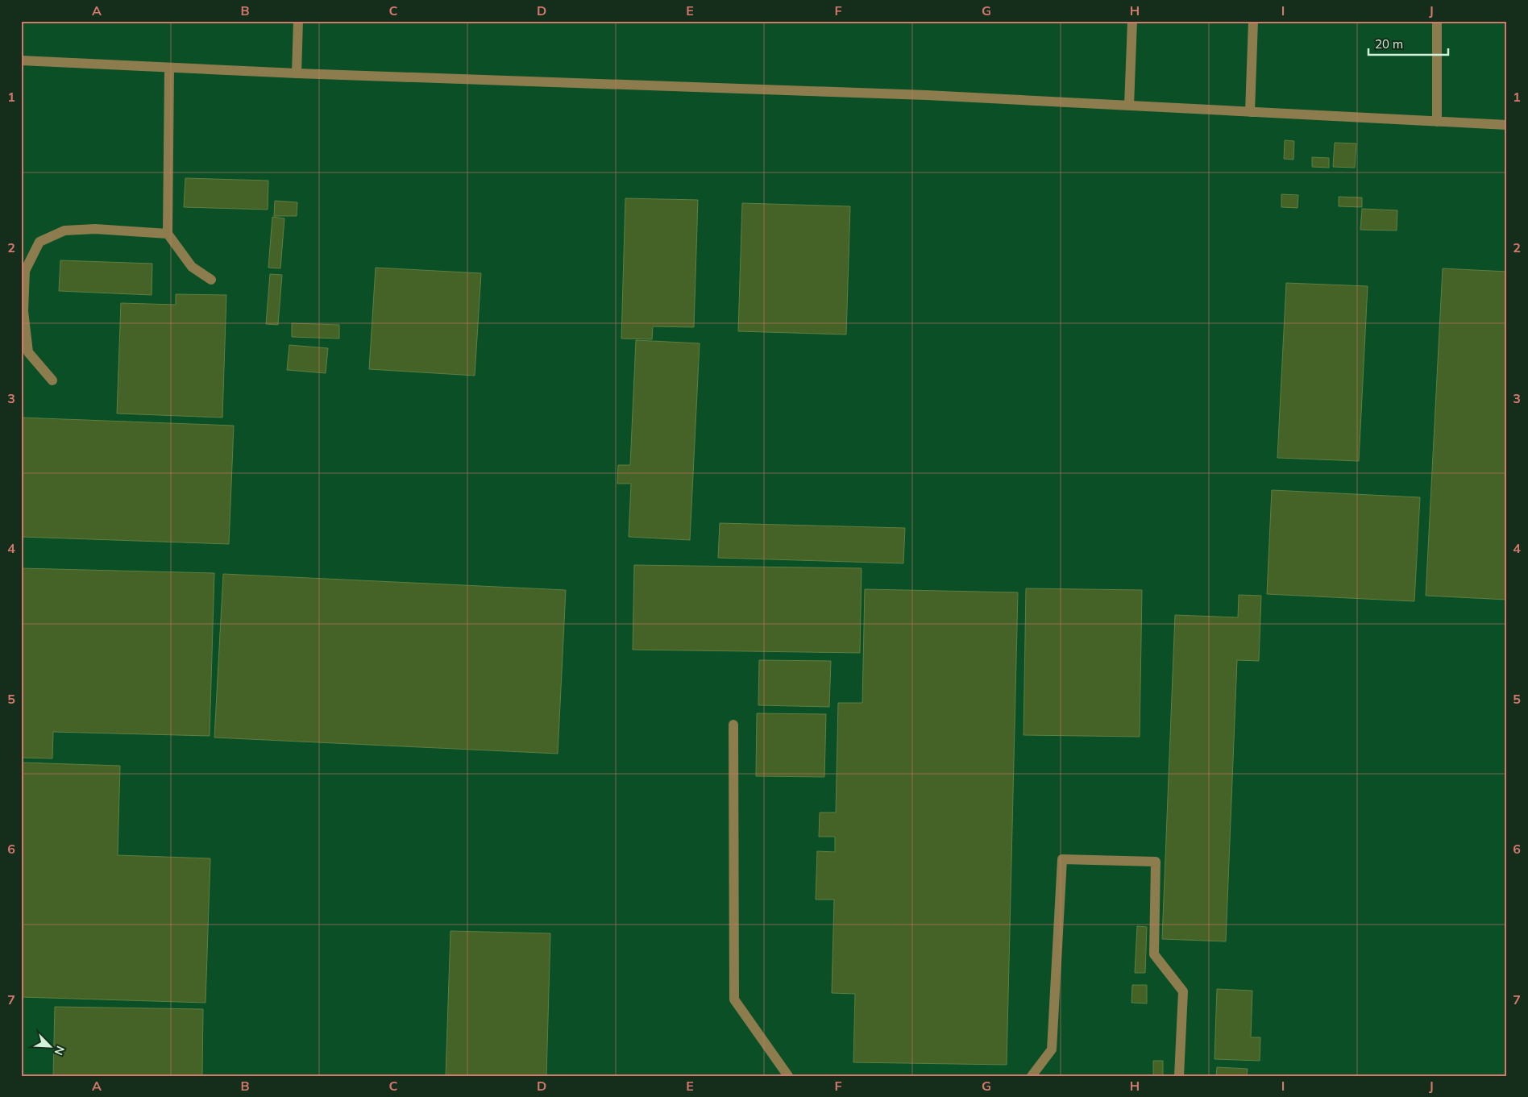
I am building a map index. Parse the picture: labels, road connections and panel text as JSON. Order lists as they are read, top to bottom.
{
  "scale_bar": "20 m",
  "north": "bottom right",
  "grid": {
    "columns": [
      "A",
      "B",
      "C",
      "D",
      "E",
      "F",
      "G",
      "H",
      "I",
      "J"
    ],
    "rows": [
      "1",
      "2",
      "3",
      "4",
      "5",
      "6",
      "7"
    ]
  }
}
